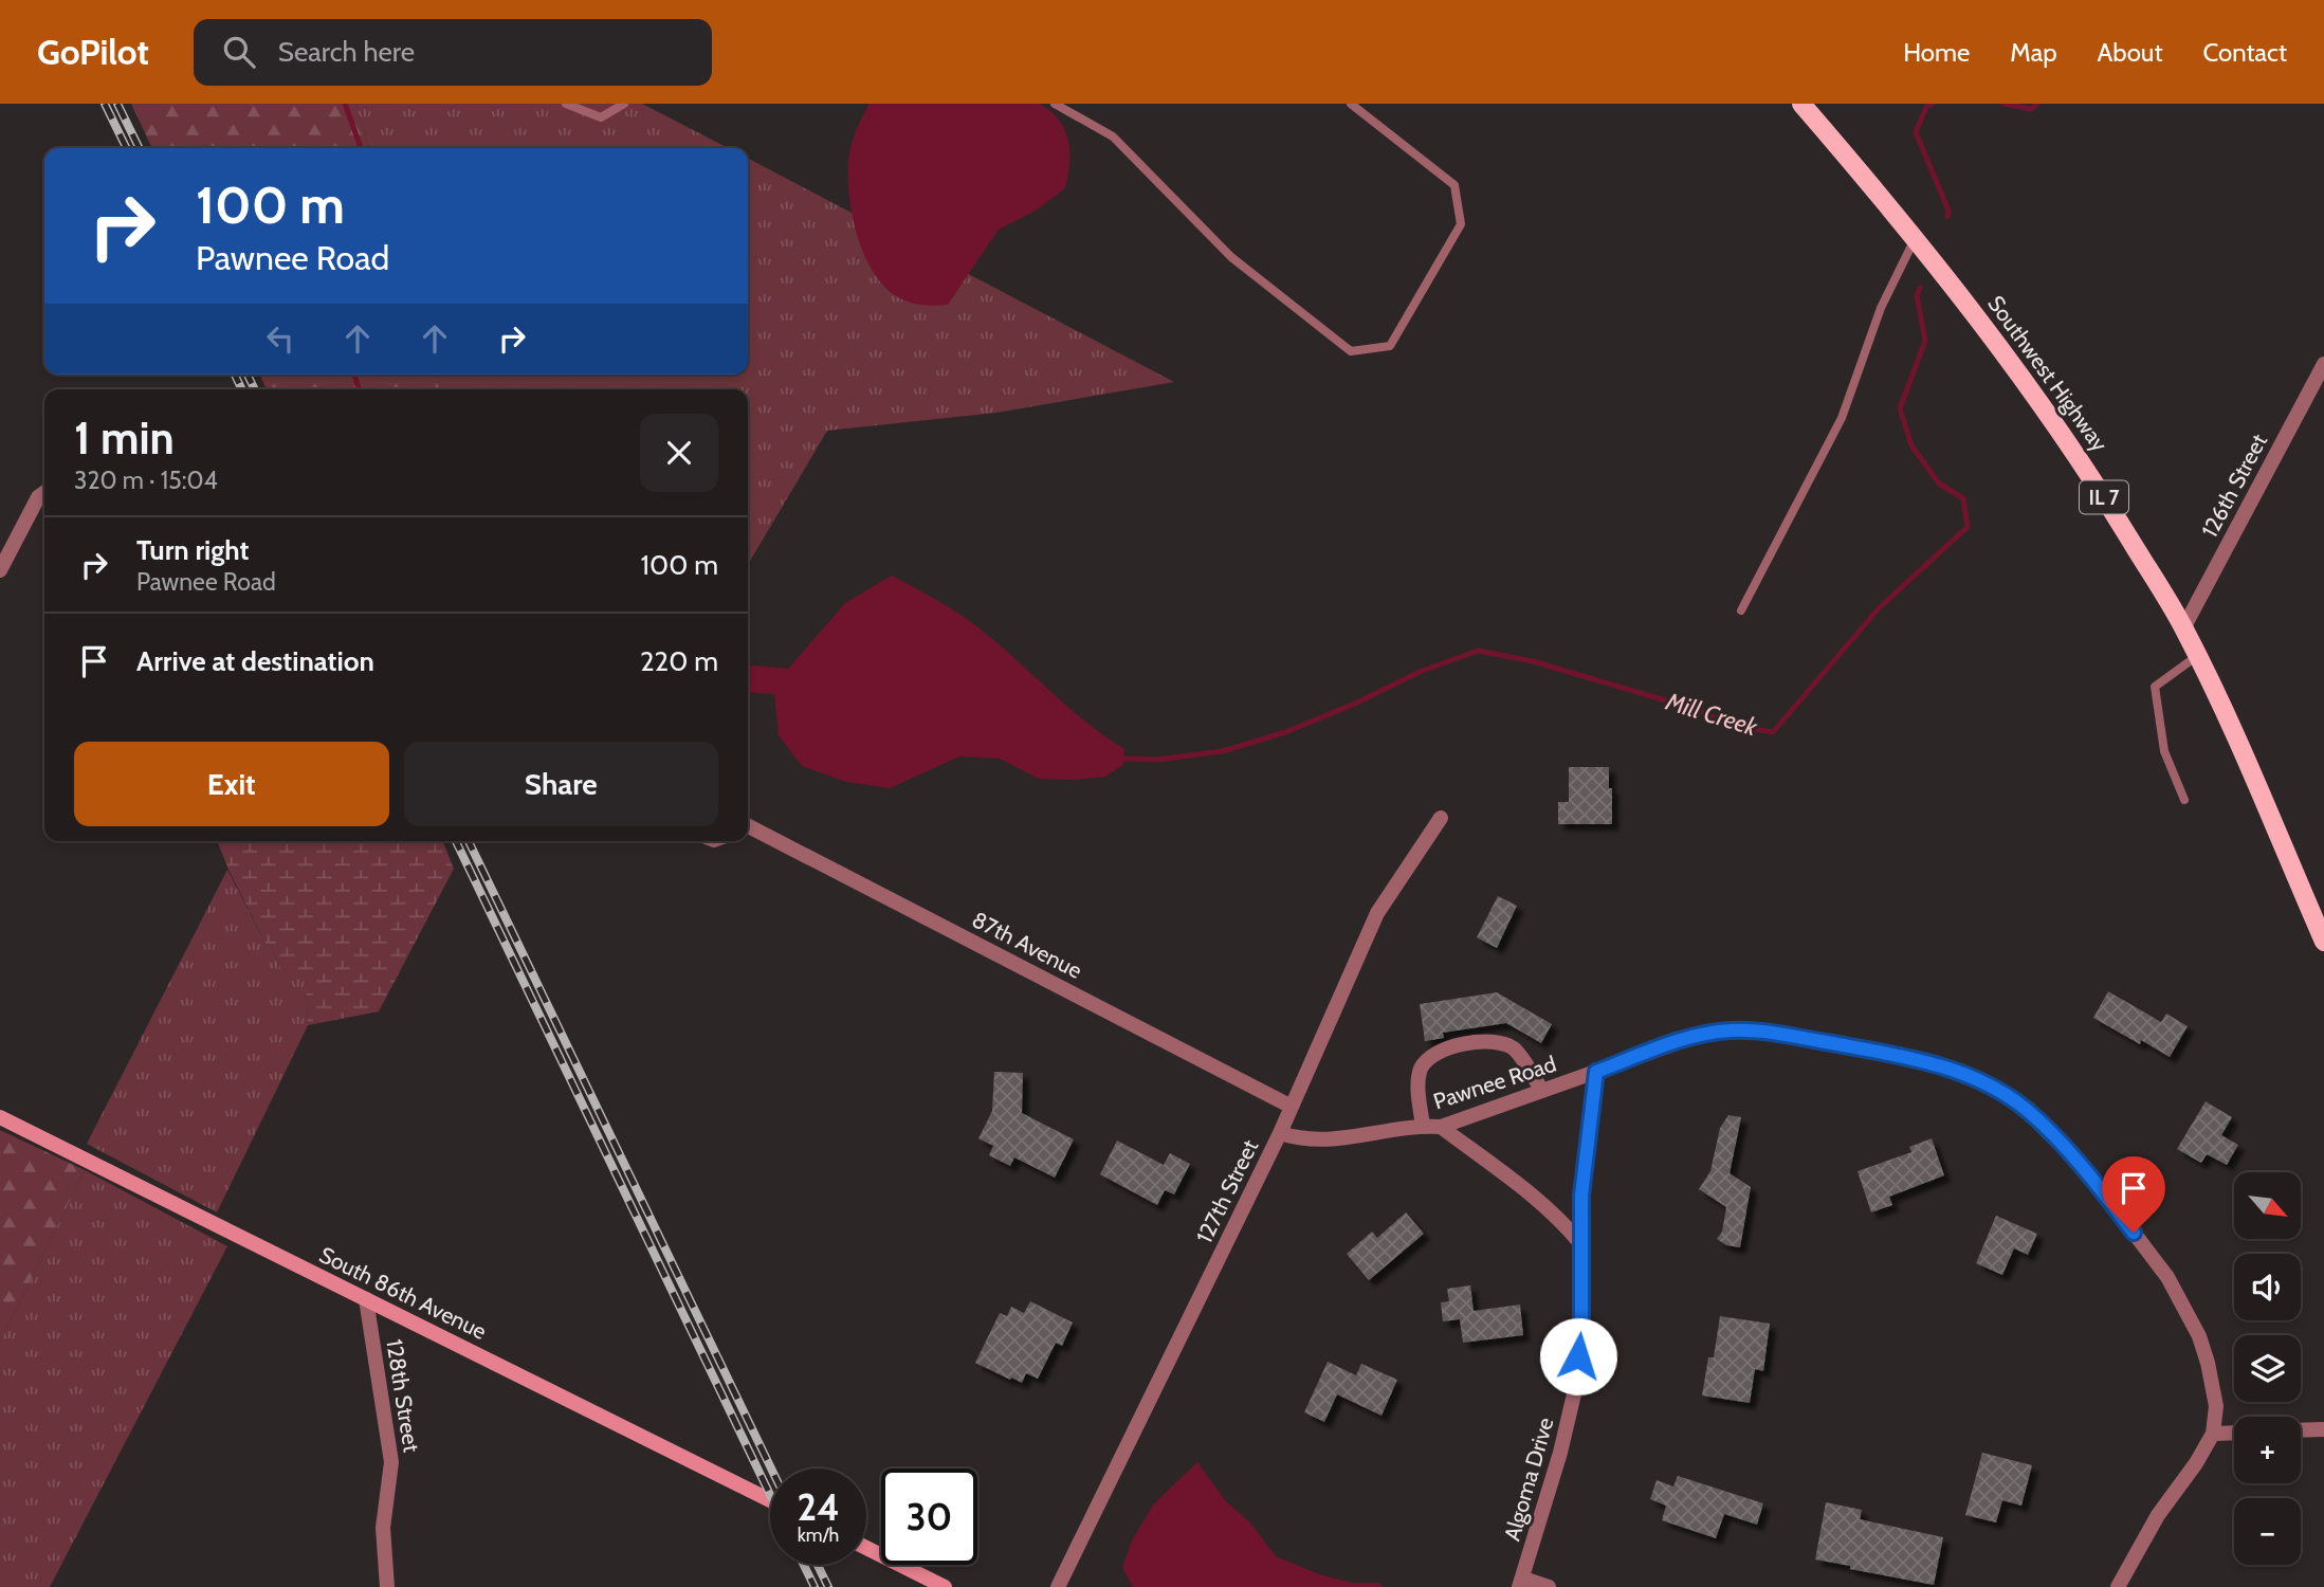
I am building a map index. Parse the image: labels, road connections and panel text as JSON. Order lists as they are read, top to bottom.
{
  "streets": {
    "main road": ["Southwest Highway", "IL 7"],
    "street": [
      "126th Street",
      "87th Avenue",
      "Pawnee Road",
      "127th Street",
      "South 86th Avenue",
      "128th Street",
      "Algoma Drive"
    ]
  },
  "crossings": [
    ["Southwest Highway", "126th Street"],
    ["87th Avenue", "127th Street"],
    ["Pawnee Road", "127th Street"],
    ["Pawnee Road", "Algoma Drive"],
    ["South 86th Avenue", "128th Street"]
  ],
  "water": ["Mill Creek"],
  "north": "bottom right",
  "page": {
    "header": "GoPilot",
    "search": "Search here",
    "nav": [
      "Home",
      "Map",
      "About",
      "Contact"
    ],
    "turn": ["100 m", "Pawnee Road"],
    "heading": ["1 min", "320 m · 15:04"],
    "list": [
      {
        "name": "Turn right",
        "note": "Pawnee Road",
        "value": "100 m"
      },
      {
        "name": "Arrive at destination",
        "value": "220 m"
      }
    ],
    "buttons": ["Exit", "Share"],
    "map_buttons": ["+", "−"],
    "speed": "24 km/h",
    "limit": "30"
  }
}
